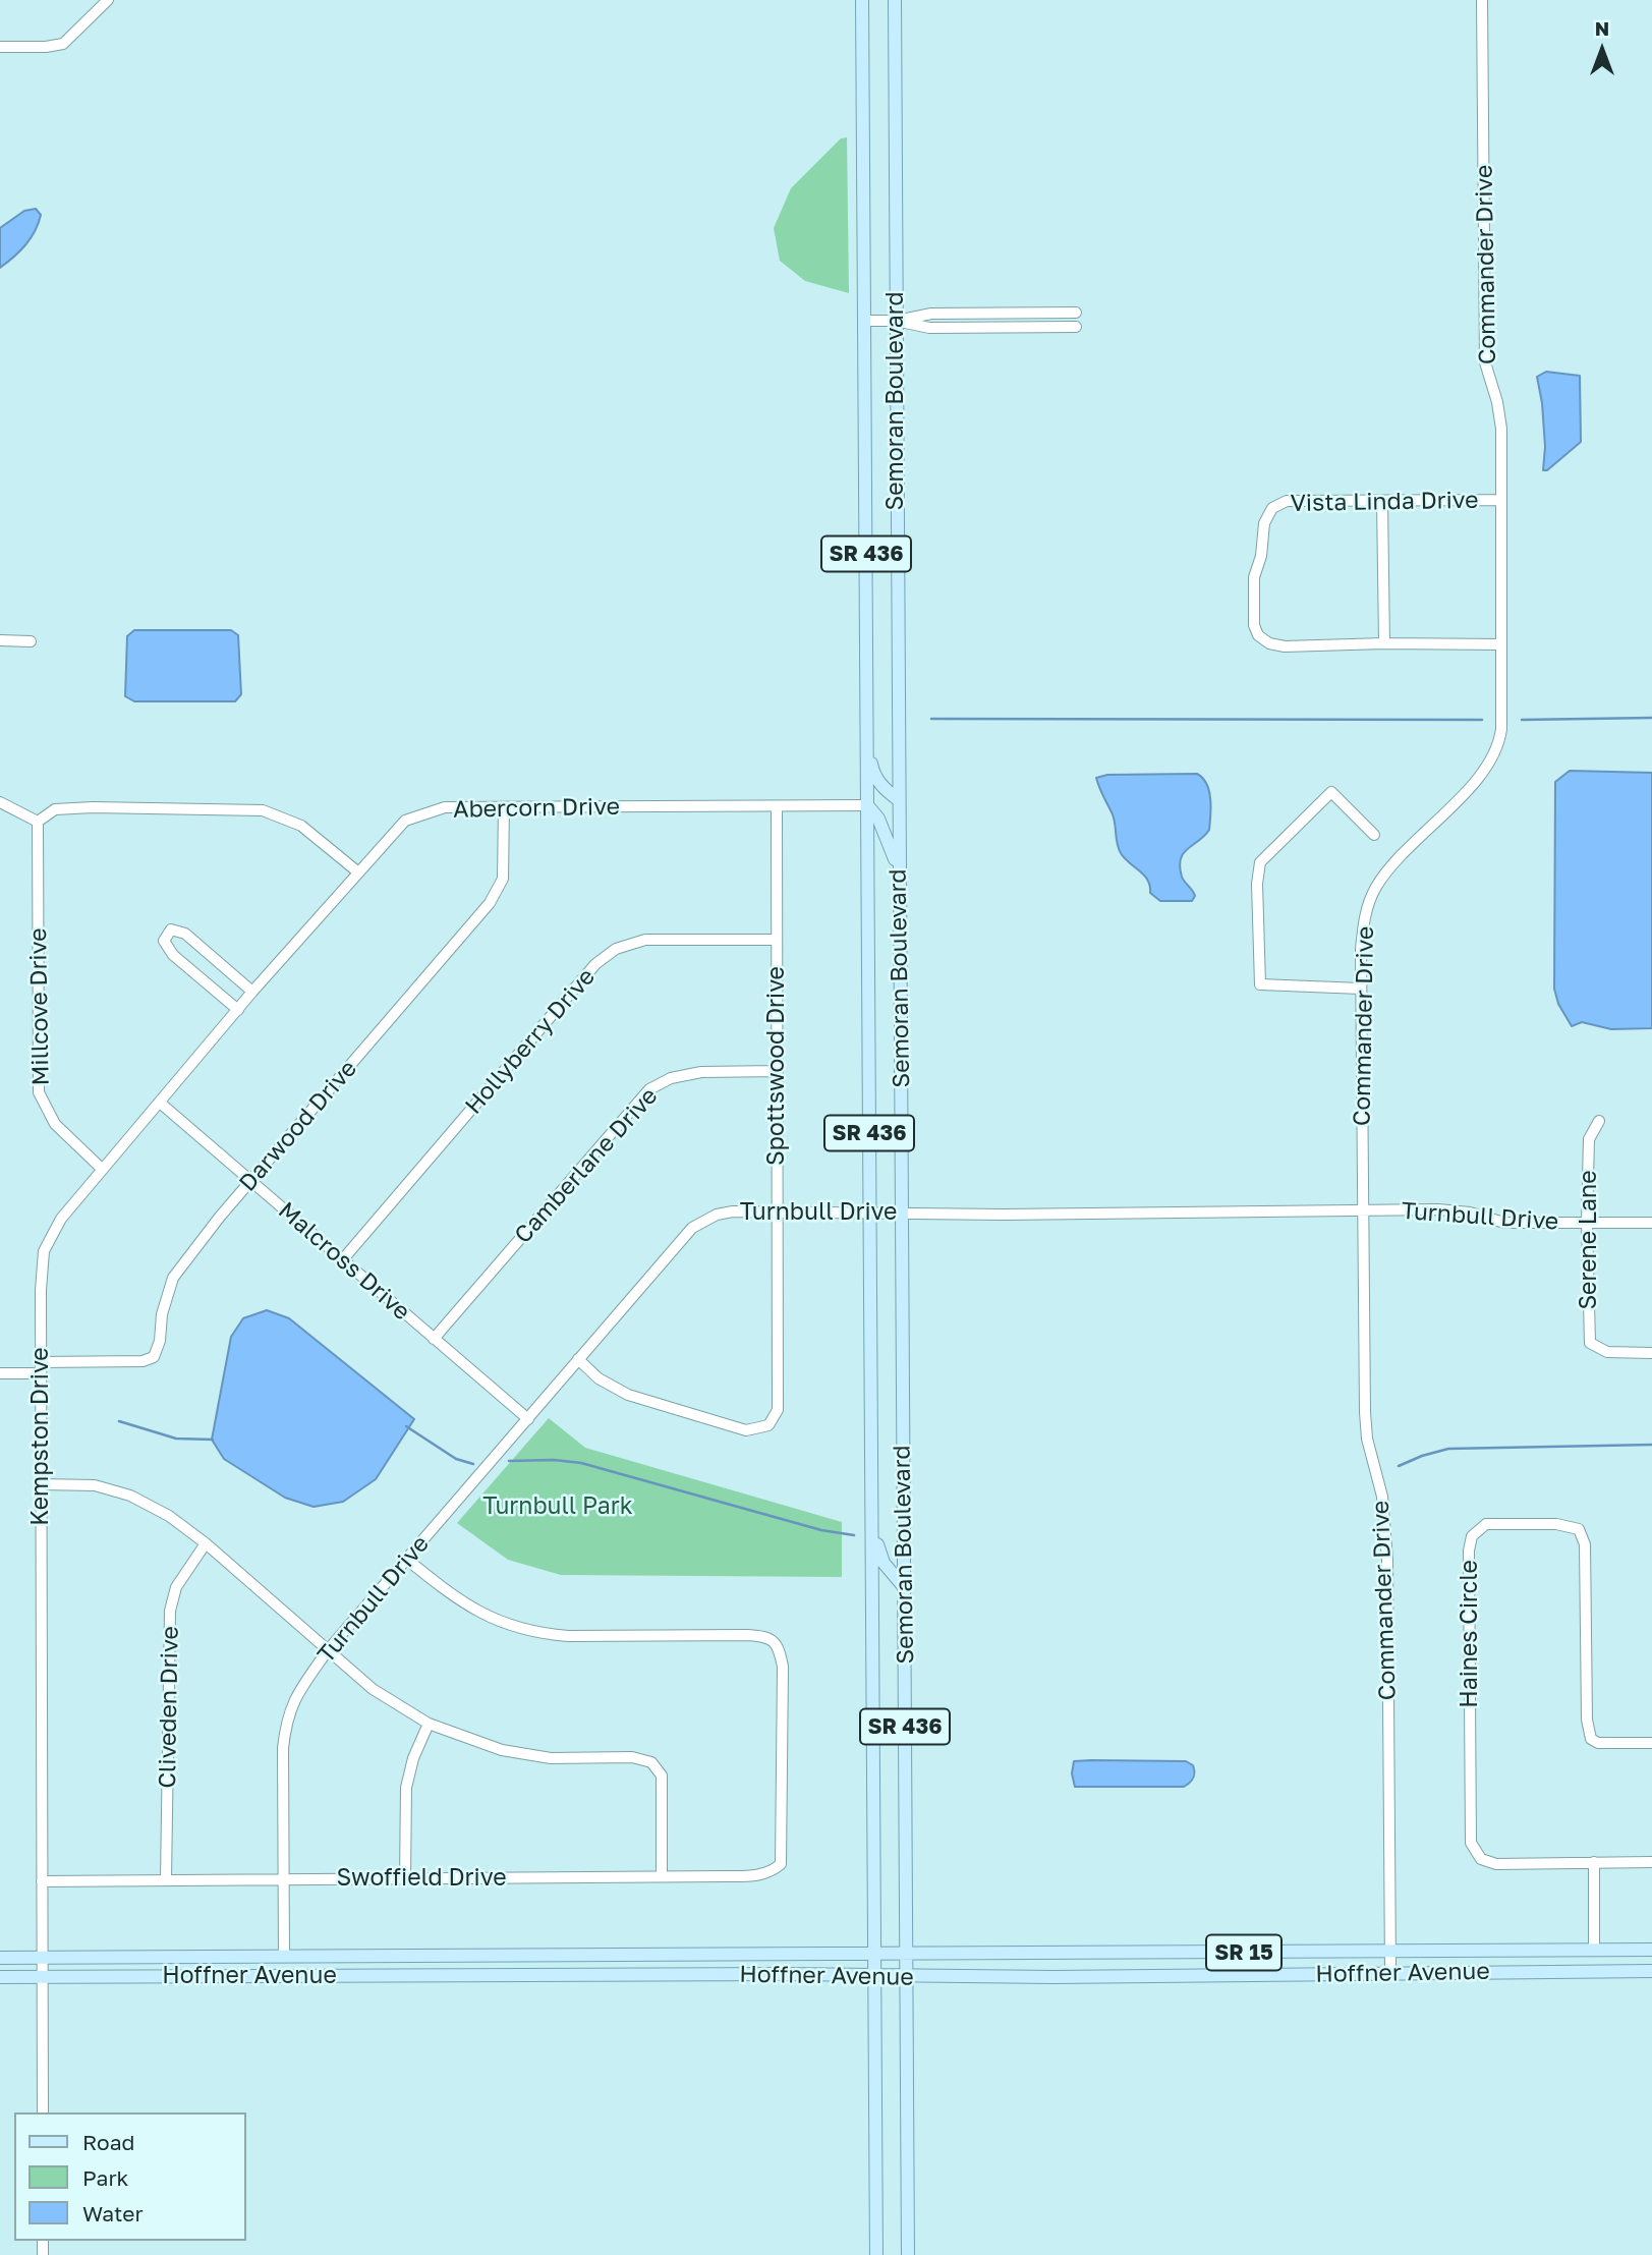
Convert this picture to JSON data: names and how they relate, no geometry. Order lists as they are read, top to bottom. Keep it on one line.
{"streets":{"main road":["Semoran Boulevard","SR 436","SR 15","Hoffner Avenue"],"street":["Commander Drive","Vista Linda Drive","Abercorn Drive","Millcove Drive","Hollyberry Drive","Spottswood Drive","Darwood Drive","Camberlane Drive","Turnbull Drive","Serene Lane","Malcross Drive","Kempston Drive","Haines Circle","Cliveden Drive","Swoffield Drive"]},"crossings":[["Commander Drive","Vista Linda Drive"],["Commander Drive","Turnbull Drive"],["Commander Drive","Hoffner Avenue"],["Semoran Boulevard","Abercorn Drive"],["Semoran Boulevard","Turnbull Drive"],["Semoran Boulevard","Hoffner Avenue"],["Abercorn Drive","Spottswood Drive"],["Abercorn Drive","Darwood Drive"],["Abercorn Drive","Kempston Drive"],["Millcove Drive","Kempston Drive"],["Hollyberry Drive","Spottswood Drive"],["Hollyberry Drive","Malcross Drive"],["Spottswood Drive","Camberlane Drive"],["Spottswood Drive","Turnbull Drive"],["Darwood Drive","Malcross Drive"],["Darwood Drive","Kempston Drive"],["Camberlane Drive","Malcross Drive"],["Turnbull Drive","Serene Lane"],["Turnbull Drive","Malcross Drive"],["Turnbull Drive","Swoffield Drive"],["Turnbull Drive","Hoffner Avenue"],["Malcross Drive","Kempston Drive"],["Kempston Drive","Swoffield Drive"],["Kempston Drive","Hoffner Avenue"],["Cliveden Drive","Swoffield Drive"]],"parks":["Turnbull Park"],"legend":["Road","Park","Water"],"north":"top"}
